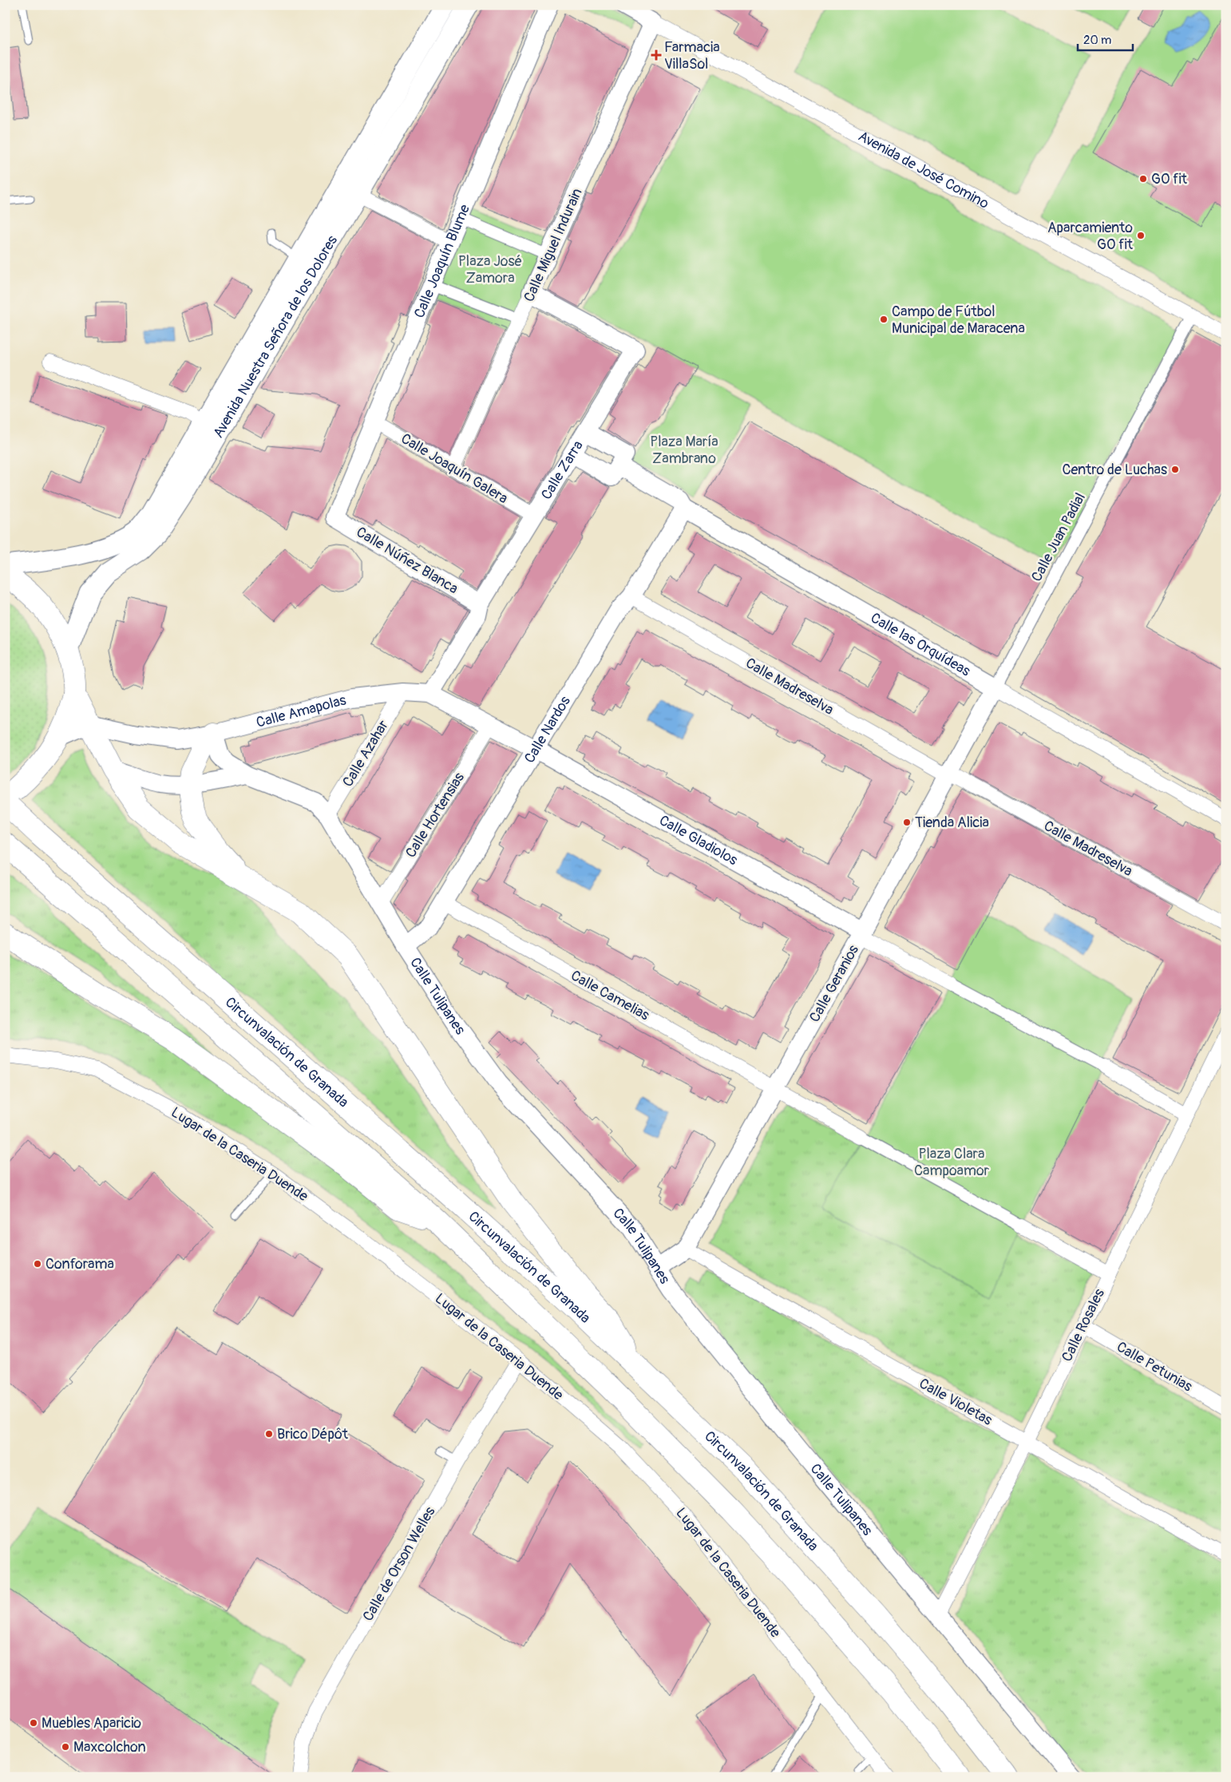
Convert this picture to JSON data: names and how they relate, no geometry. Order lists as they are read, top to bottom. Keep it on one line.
{"streets":{"main road":["Avenida Nuestra Señora de los Dolores","Circunvalación de Granada"],"street":["Avenida de José Comino","Calle Miguel Indurain","Calle Joaquín Blume","Calle Joaquín Galera","Calle Zarra","Calle Juan Padial","Calle Núñez Blanca","Calle las Orquídeas","Calle Madreselva","Calle Amapolas","Calle Nardos","Calle Azahar","Calle Hortensias","Calle Gladiolos","Calle Geranios","Calle Tulipanes","Calle Camelias","Lugar de la Caseria Duende","Calle Rosales","Calle Petunias","Calle Violetas","Calle de Orson Welles"]},"crossings":[["Avenida de José Comino","Calle Miguel Indurain"],["Avenida de José Comino","Calle Juan Padial"],["Calle Miguel Indurain","Calle Joaquín Galera"],["Calle Miguel Indurain","Calle Zarra"],["Calle Joaquín Blume","Calle Joaquín Galera"],["Calle Joaquín Blume","Calle Núñez Blanca"],["Calle Joaquín Galera","Calle Zarra"],["Calle Zarra","Calle Núñez Blanca"],["Calle Zarra","Calle Amapolas"],["Calle Juan Padial","Calle las Orquídeas"],["Calle Juan Padial","Calle Geranios"],["Calle las Orquídeas","Calle Nardos"],["Calle las Orquídeas","Calle Geranios"],["Calle Madreselva","Calle Nardos"],["Calle Madreselva","Calle Geranios"],["Calle Amapolas","Calle Nardos"],["Calle Amapolas","Calle Azahar"],["Calle Amapolas","Calle Hortensias"],["Calle Amapolas","Calle Gladiolos"],["Calle Amapolas","Calle Tulipanes"],["Calle Nardos","Calle Gladiolos"],["Calle Nardos","Calle Tulipanes"],["Calle Nardos","Calle Camelias"],["Calle Azahar","Calle Tulipanes"],["Calle Hortensias","Calle Tulipanes"],["Calle Gladiolos","Calle Geranios"],["Calle Geranios","Calle Tulipanes"],["Calle Geranios","Calle Camelias"],["Calle Geranios","Calle Violetas"],["Calle Tulipanes","Calle Rosales"],["Lugar de la Caseria Duende","Calle de Orson Welles"],["Calle Rosales","Calle Petunias"],["Calle Rosales","Calle Violetas"]],"parks":["Plaza José Zamora","Plaza María Zambrano","Plaza Clara Campoamor"],"places":{"health":["Farmacia VillaSol"],"other":["GO fit","Aparcamiento GO fit","Campo de Fútbol Municipal de Maracena","Centro de Luchas","Tienda Alicia","Conforama","Brico Dépôt","Muebles Aparicio","Maxcolchon"]},"scale_bar":"20 m"}
